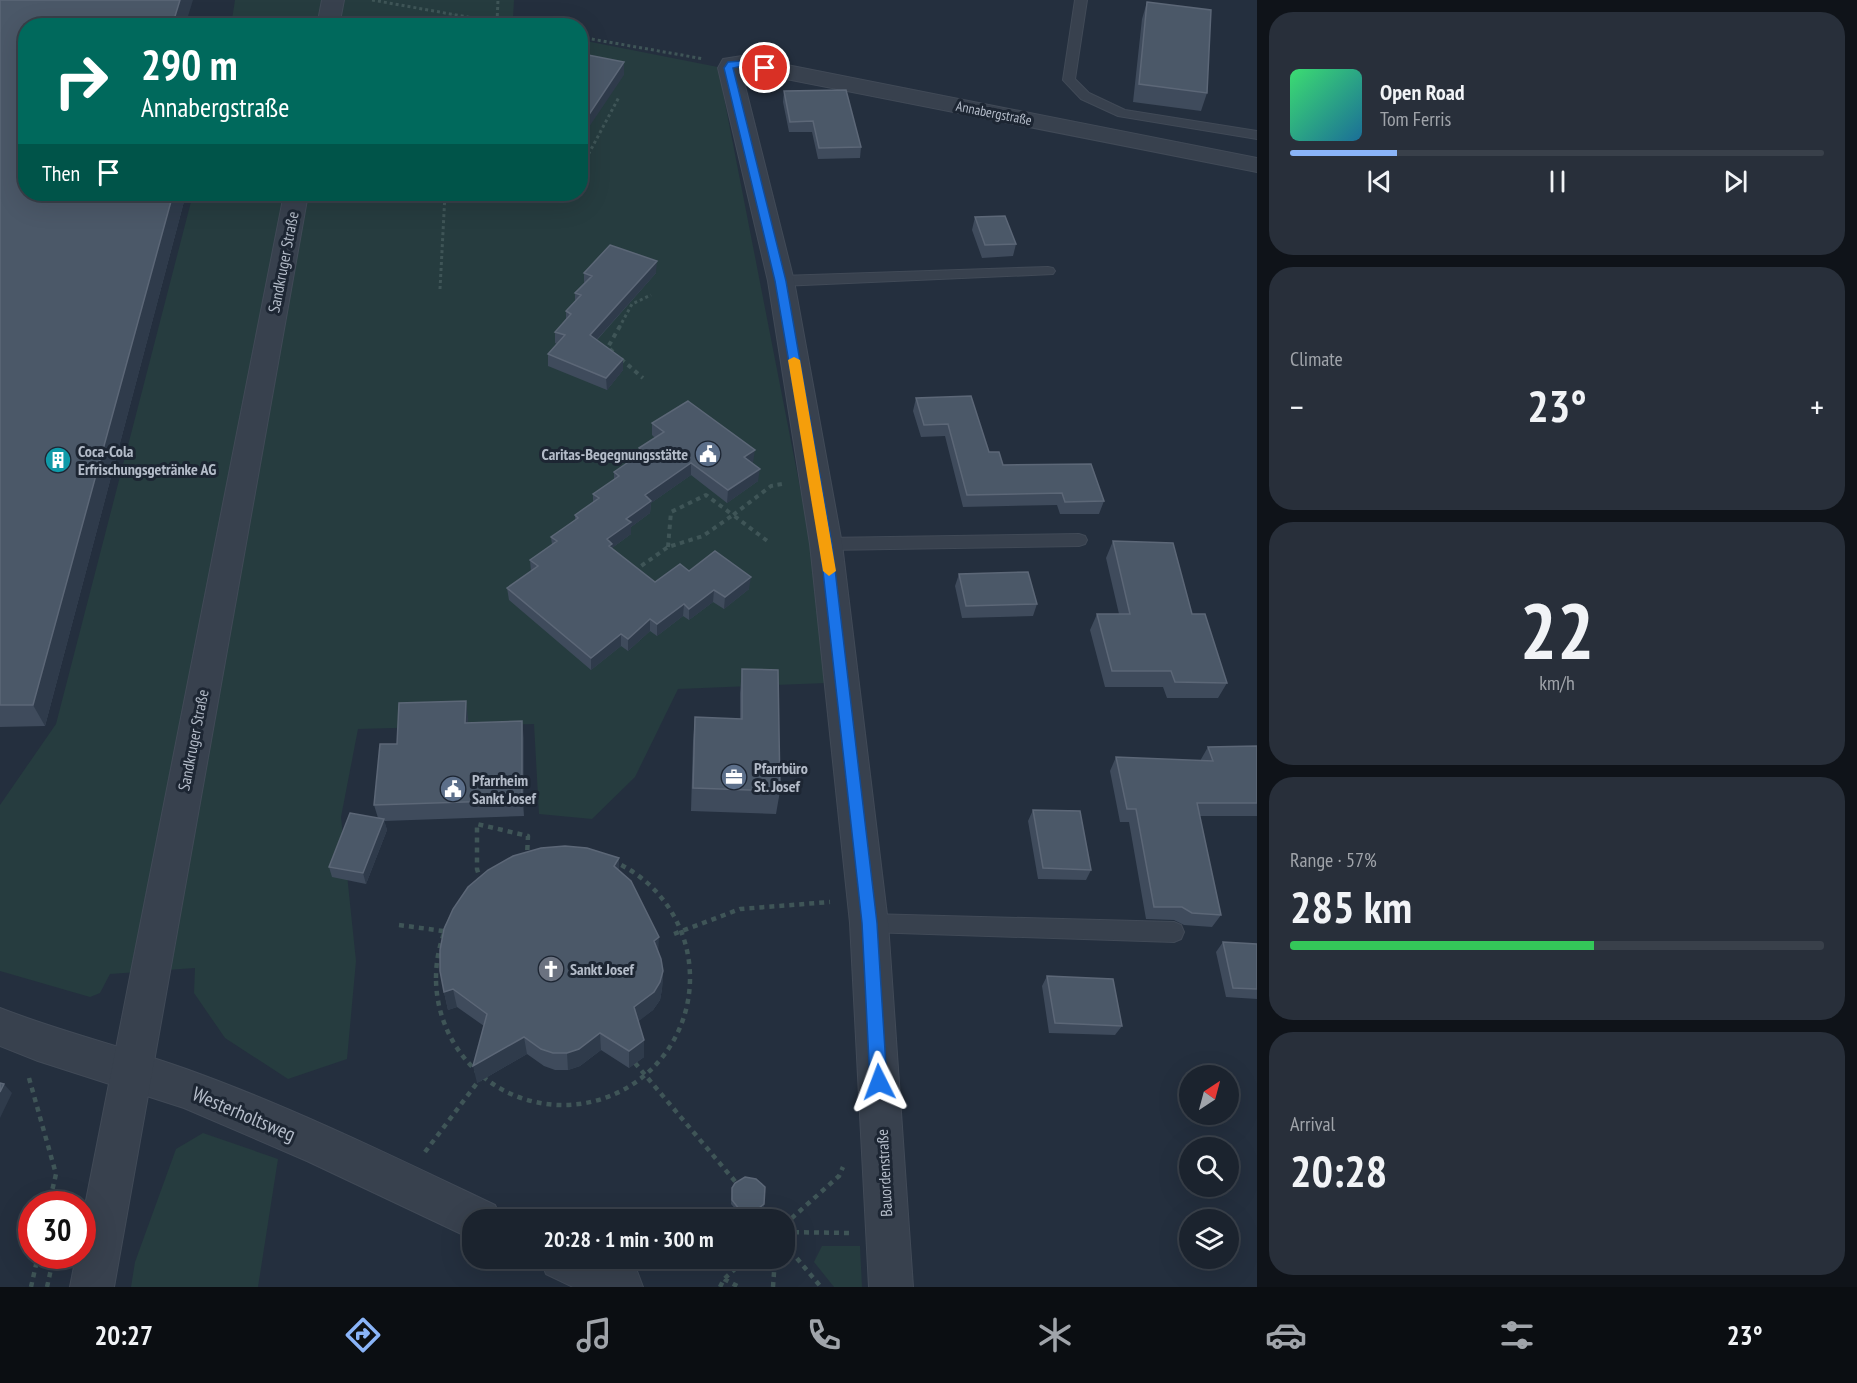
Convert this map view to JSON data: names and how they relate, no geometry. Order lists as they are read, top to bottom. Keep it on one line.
{"streets":{"street":["Annabergstraße","Sandkruger Straße","Westerholtsweg","Bauordenstraße"]},"crossings":[["Annabergstraße","Bauordenstraße"],["Sandkruger Straße","Westerholtsweg"]],"places":{"public building":["Caritas-Begegnungsstätte","Pfarrheim Sankt Josef"],"building":["Coca-Cola Erfrischungsgetränke AG"],"office":["Pfarrbüro St. Josef"],"church":["Sankt Josef"]},"north":"top right","page":{"turn":["290 m","Annabergstraße"],"song":["Open Road","Tom Ferris"],"then":"Then","tile":["Climate",["22","km/h"],["Range · 57%","285 km"],["Arrival","20:28"]],"heat":["−","23°","+"],"limit":"30","trip":"20:28 · 1 min · 300 m","tabs":["20:27","23°"]}}
